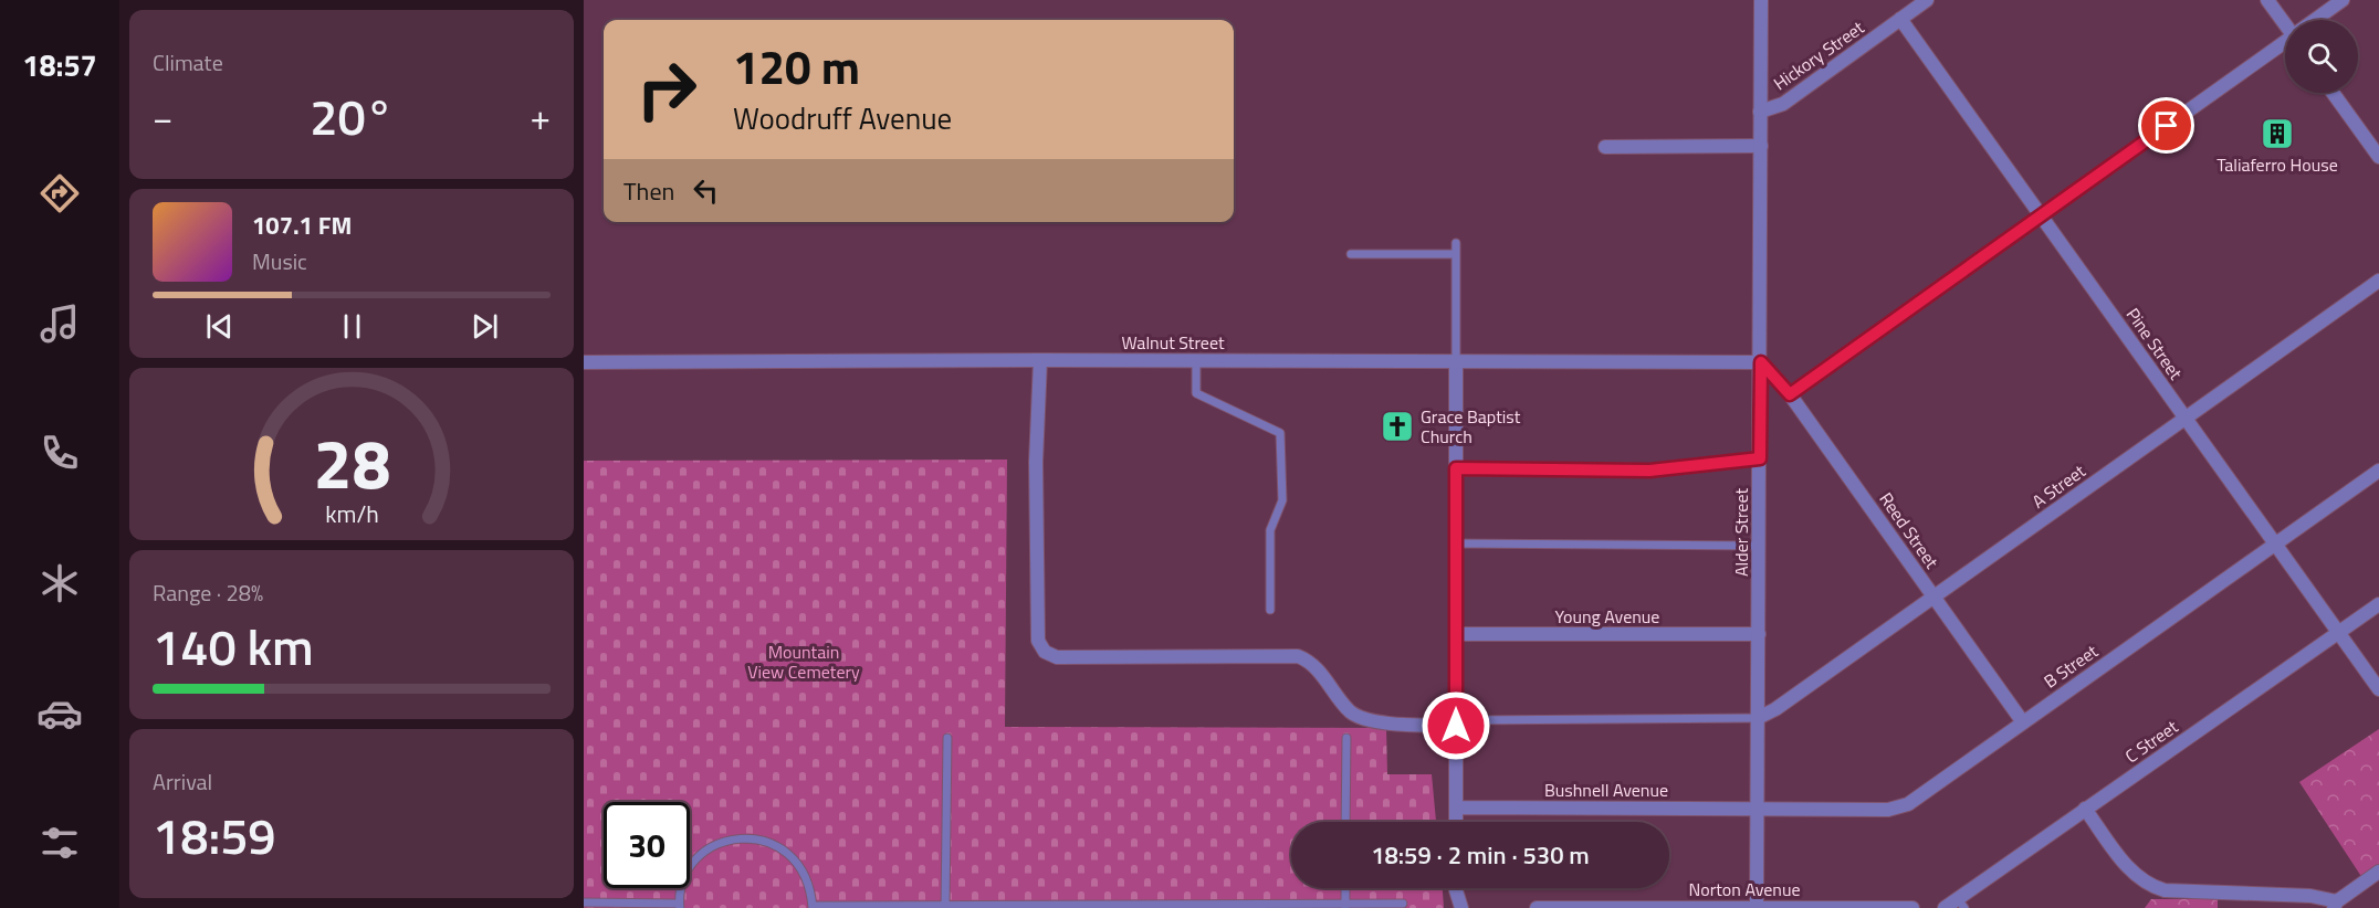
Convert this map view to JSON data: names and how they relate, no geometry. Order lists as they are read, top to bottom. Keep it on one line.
{"streets":{"street":["Hickory Street","Walnut Street","Pine Street","A Street","Reed Street","Alder Street","Young Avenue","B Street","C Street","Bushnell Avenue","Norton Avenue"]},"crossings":[["Hickory Street","Pine Street"],["Hickory Street","Alder Street"],["Walnut Street","Reed Street"],["Walnut Street","Alder Street"],["Pine Street","A Street"],["Pine Street","B Street"],["Pine Street","C Street"],["A Street","Reed Street"],["A Street","Alder Street"],["Reed Street","Alder Street"],["Reed Street","B Street"],["Alder Street","Young Avenue"],["Alder Street","B Street"],["Alder Street","Bushnell Avenue"],["Alder Street","Norton Avenue"],["B Street","Bushnell Avenue"]],"parks":["Mountain View Cemetery"],"places":{"building":["Taliaferro House"],"church":["Grace Baptist Church"]},"page":{"tabs":"18:57","tile":["Climate",["Range · 28%","140 km"],["Arrival","18:59"]],"turn":["120 m","Woodruff Avenue"],"heat":["−","20°","+"],"then":"Then","song":["107.1 FM","Music"],"limit":"30","trip":"18:59 · 2 min · 530 m","gauge":["28","km/h"]}}
